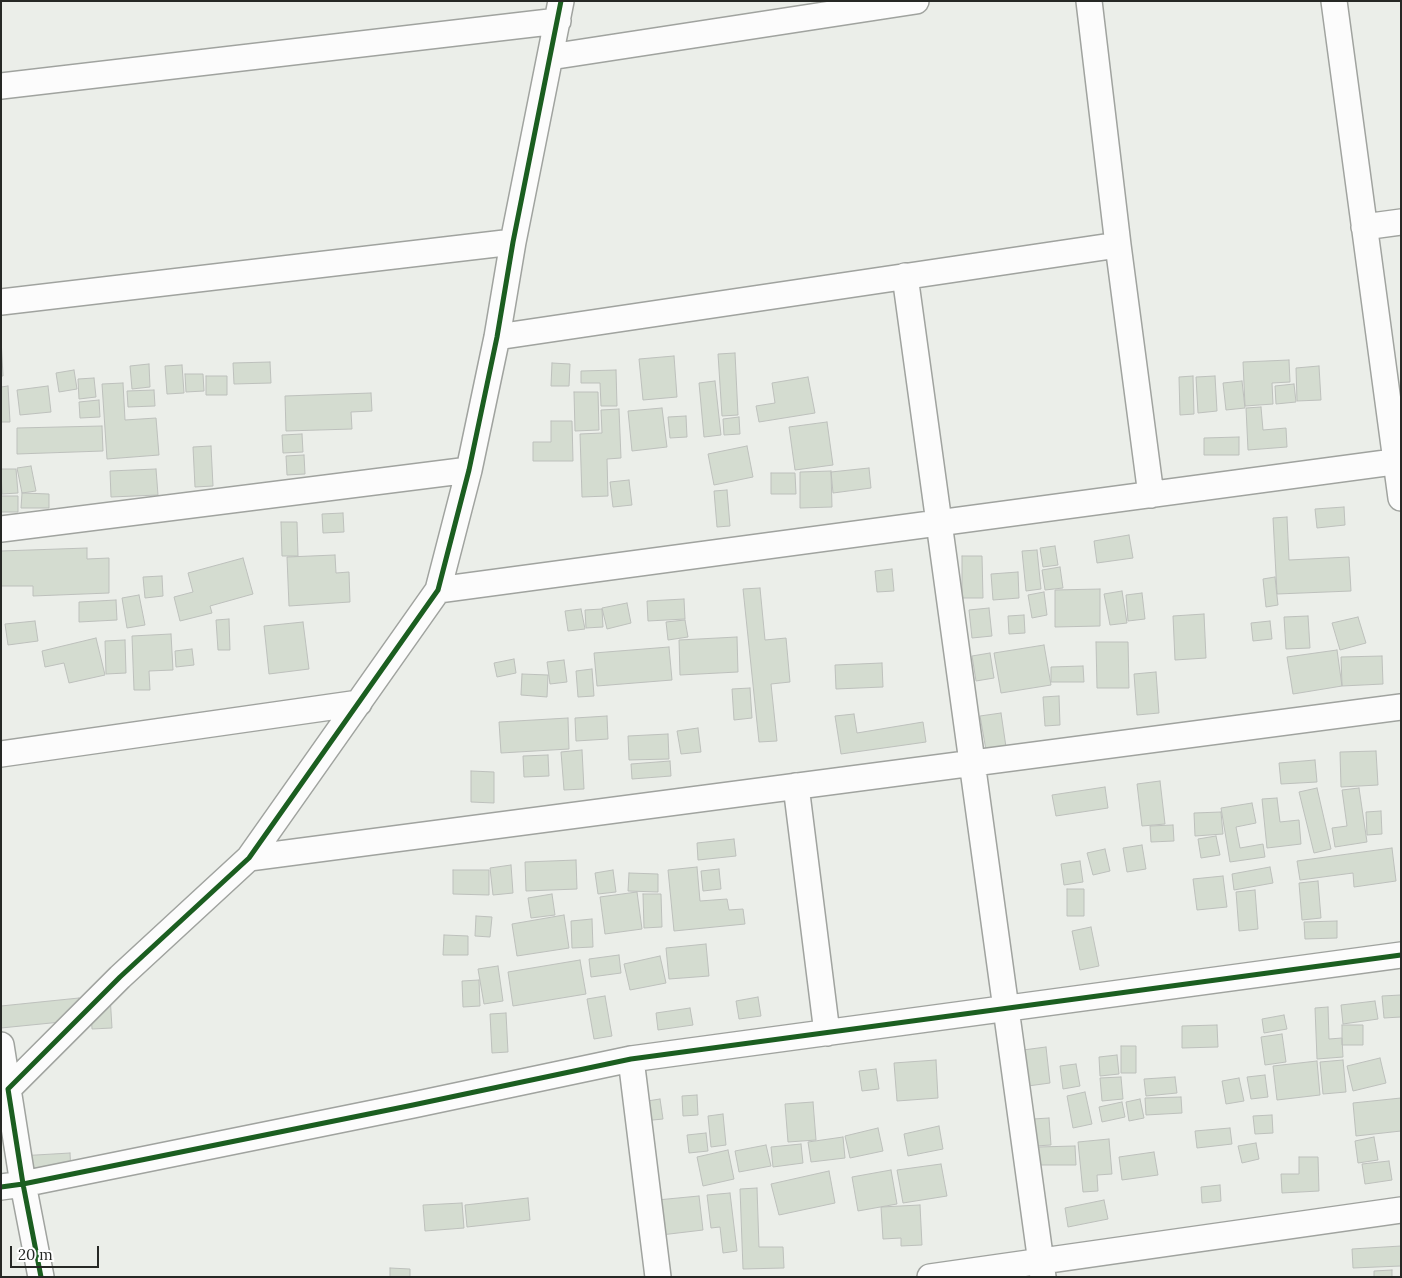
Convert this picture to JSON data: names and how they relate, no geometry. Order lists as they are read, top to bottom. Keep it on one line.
{"scale_bar":"20 m"}
